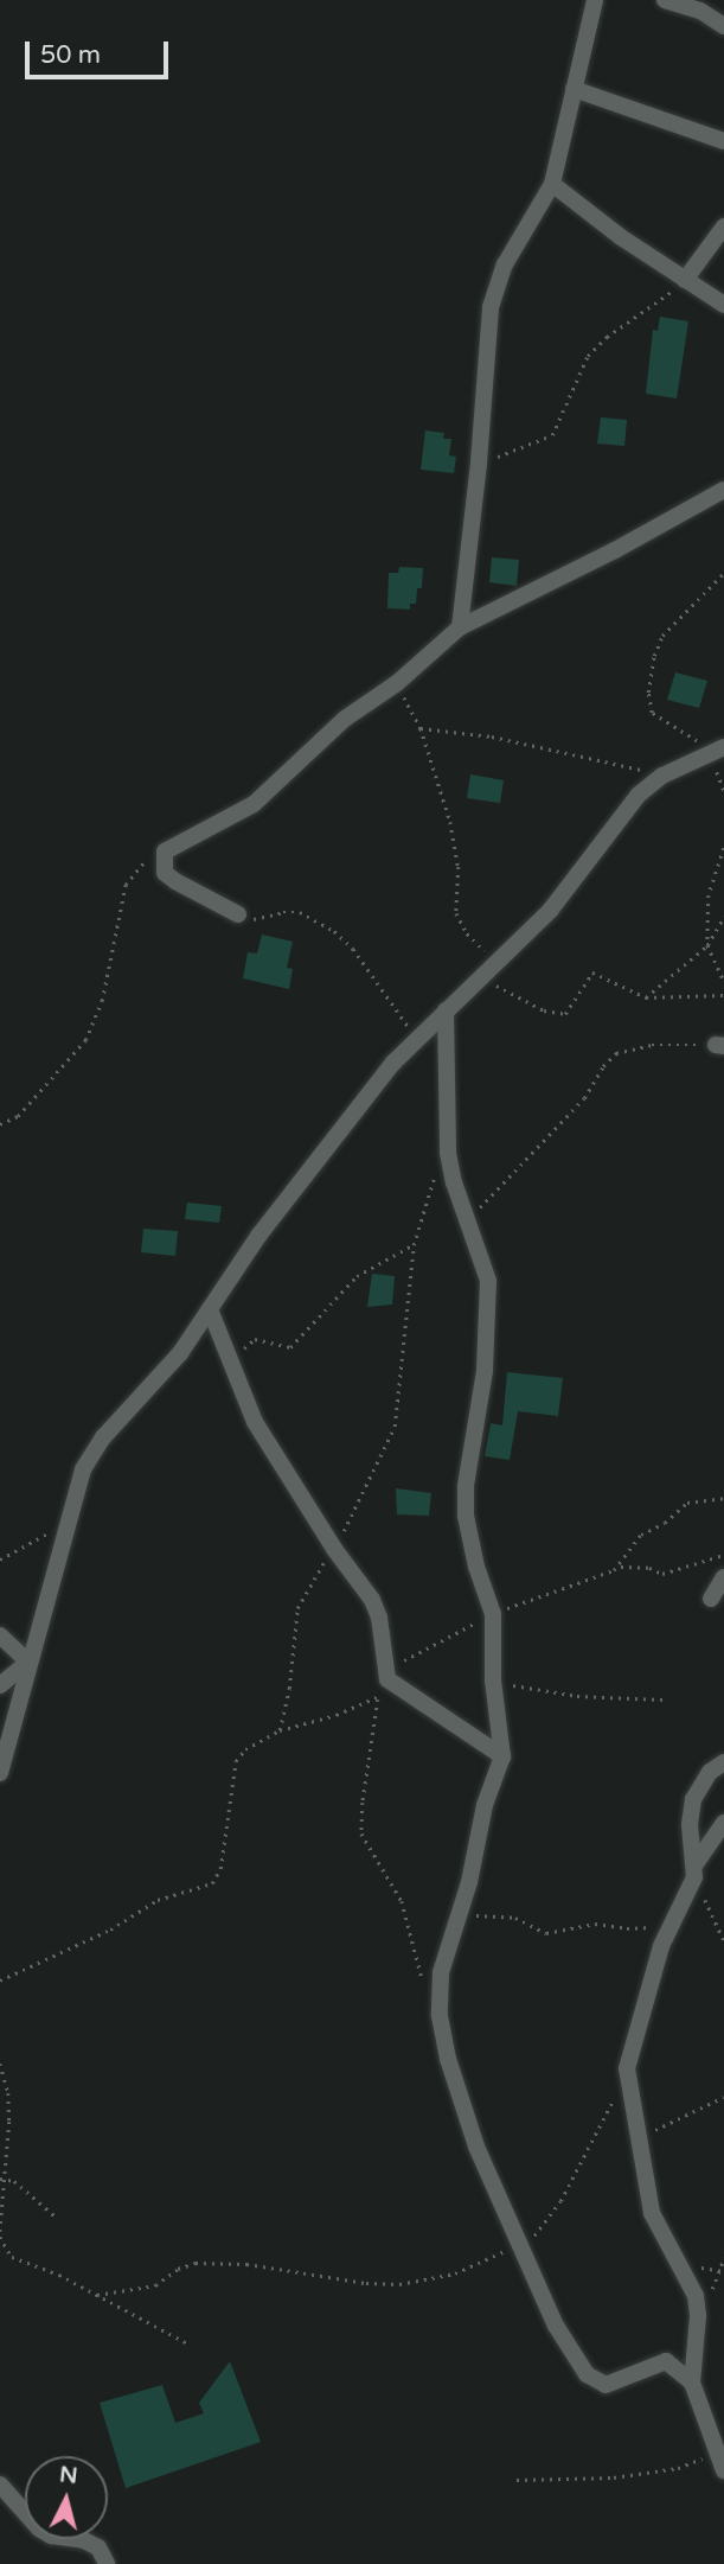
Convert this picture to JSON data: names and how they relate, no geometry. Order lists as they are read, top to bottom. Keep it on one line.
{"scale_bar":"50 m","north":"top"}
